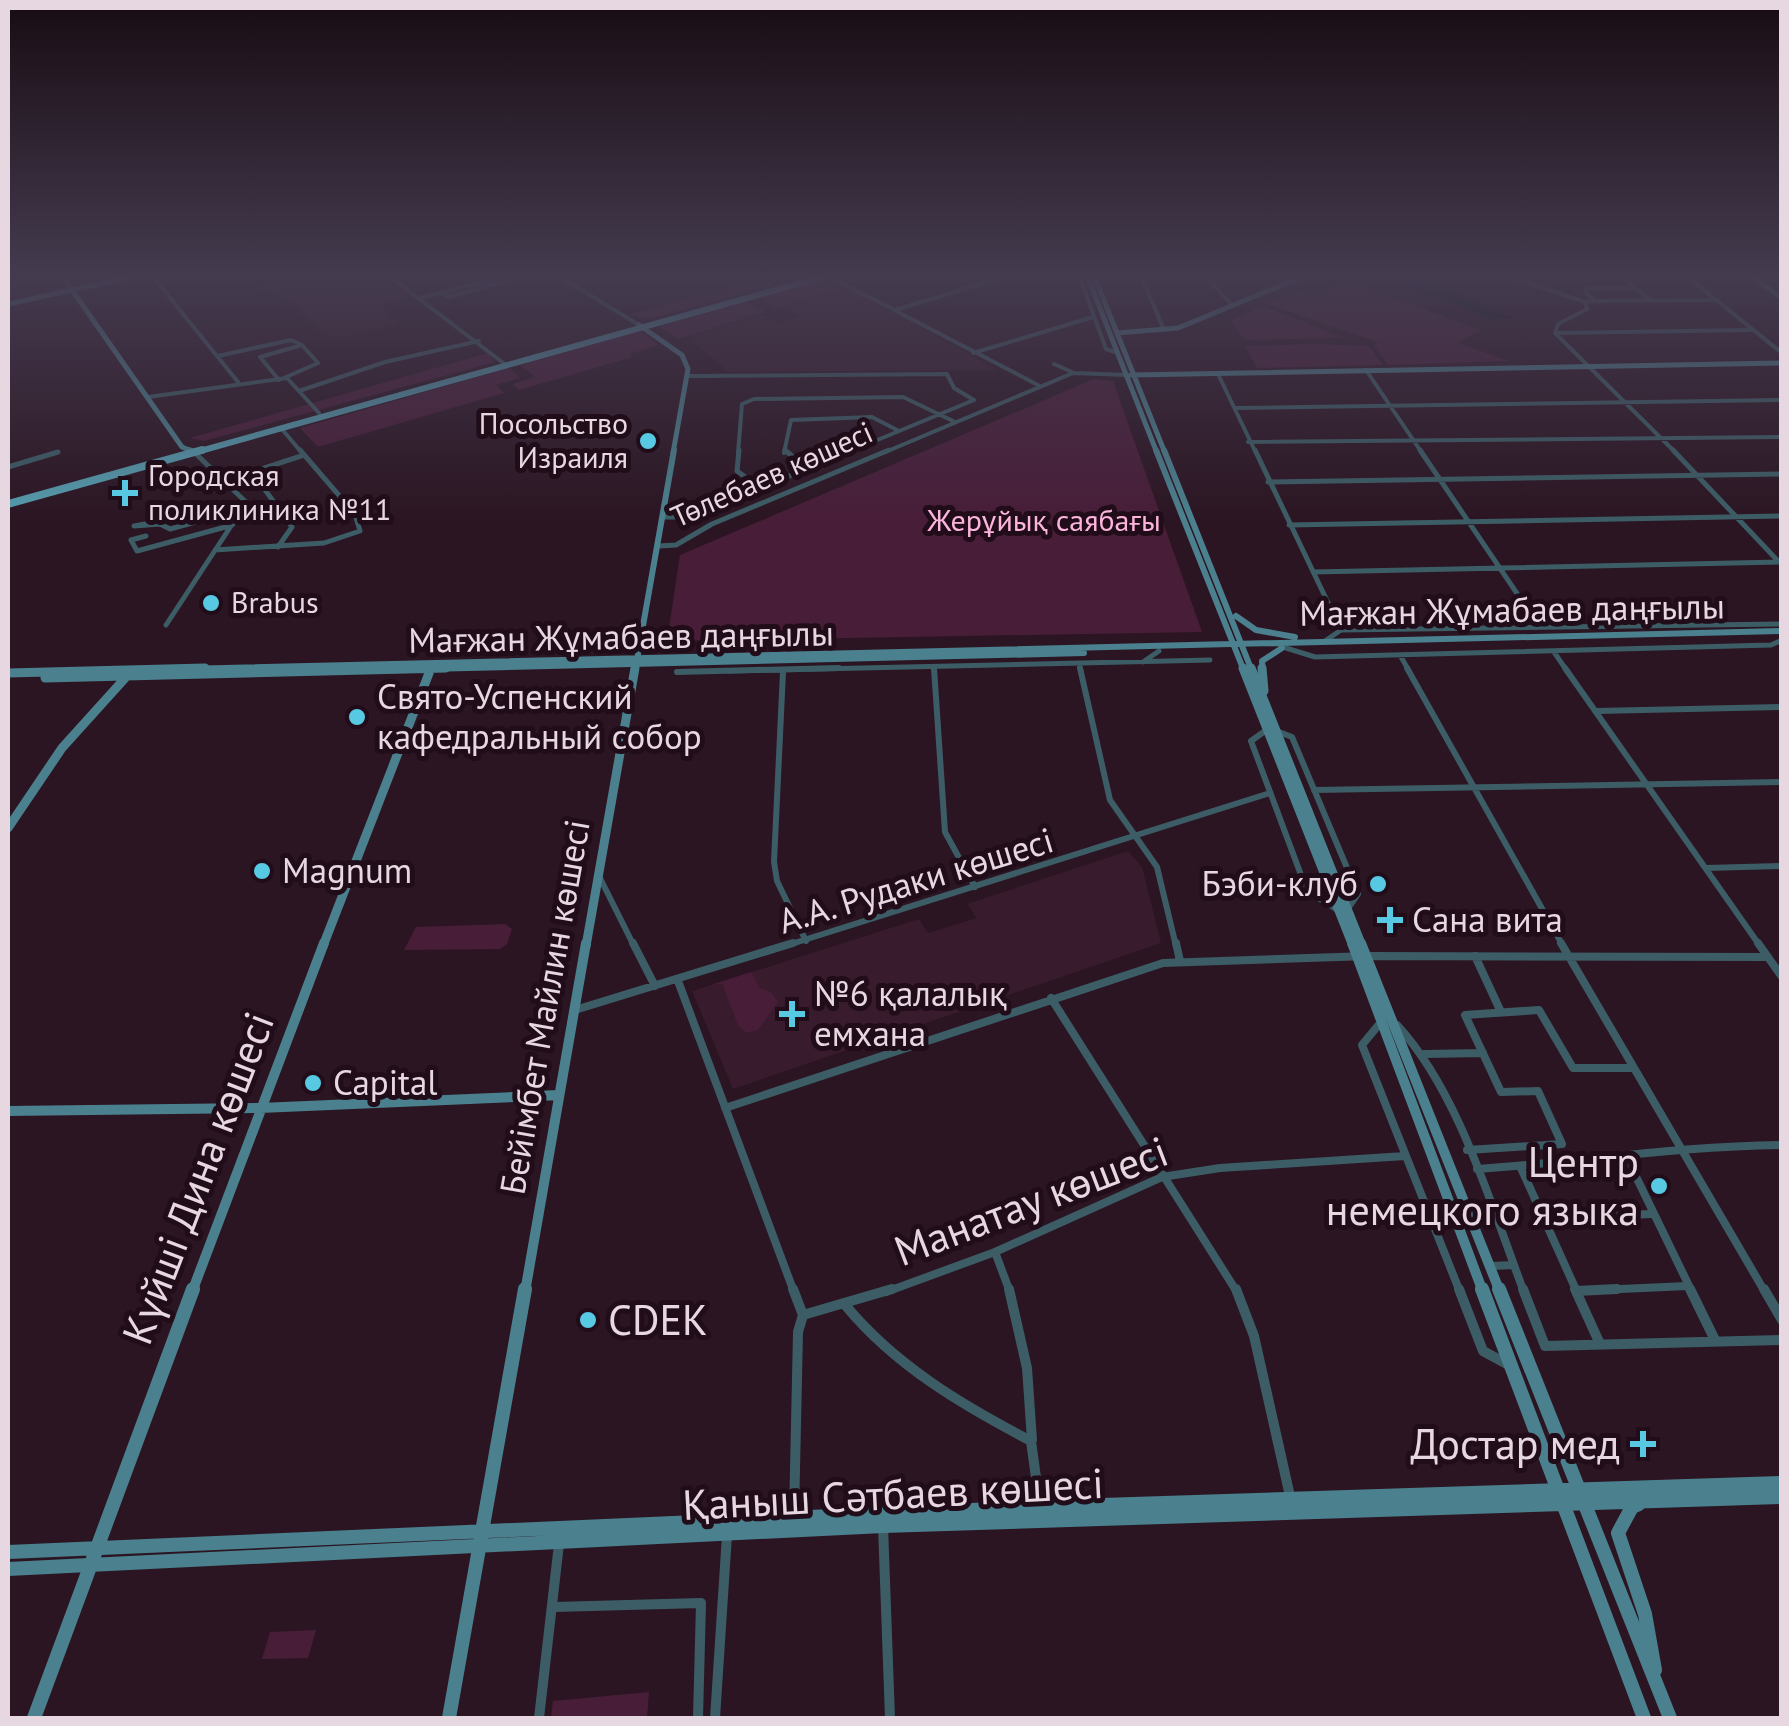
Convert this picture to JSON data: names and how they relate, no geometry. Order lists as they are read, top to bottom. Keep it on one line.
{"streets":{"main road":["Мағжан Жұмабаев даңғылы","Бейімбет Майлин көшесі","Күйші Дина көшесі","Қаныш Сәтбаев көшесі"],"street":["Төлебаев көшесі","А.А. Рудаки көшесі","Манатау көшесі"]},"crossings":[["Төлебаев көшесі","Бейімбет Майлин көшесі"],["Мағжан Жұмабаев даңғылы","Бейімбет Майлин көшесі"],["Мағжан Жұмабаев даңғылы","Күйші Дина көшесі"],["А.А. Рудаки көшесі","Бейімбет Майлин көшесі"],["Бейімбет Майлин көшесі","Қаныш Сәтбаев көшесі"],["Күйші Дина көшесі","Қаныш Сәтбаев көшесі"]],"parks":["Жерұйық саябағы"],"places":{"other":["Посольство Израиля","Brabus","Свято-Успенский кафедральный собор","Magnum","Бэби-клуб","Capital","Центр немецкого языка","CDEK"],"health":["Городская поликлиника №11","Сана вита","№6 қалалық емхана","Достар мед"]}}
